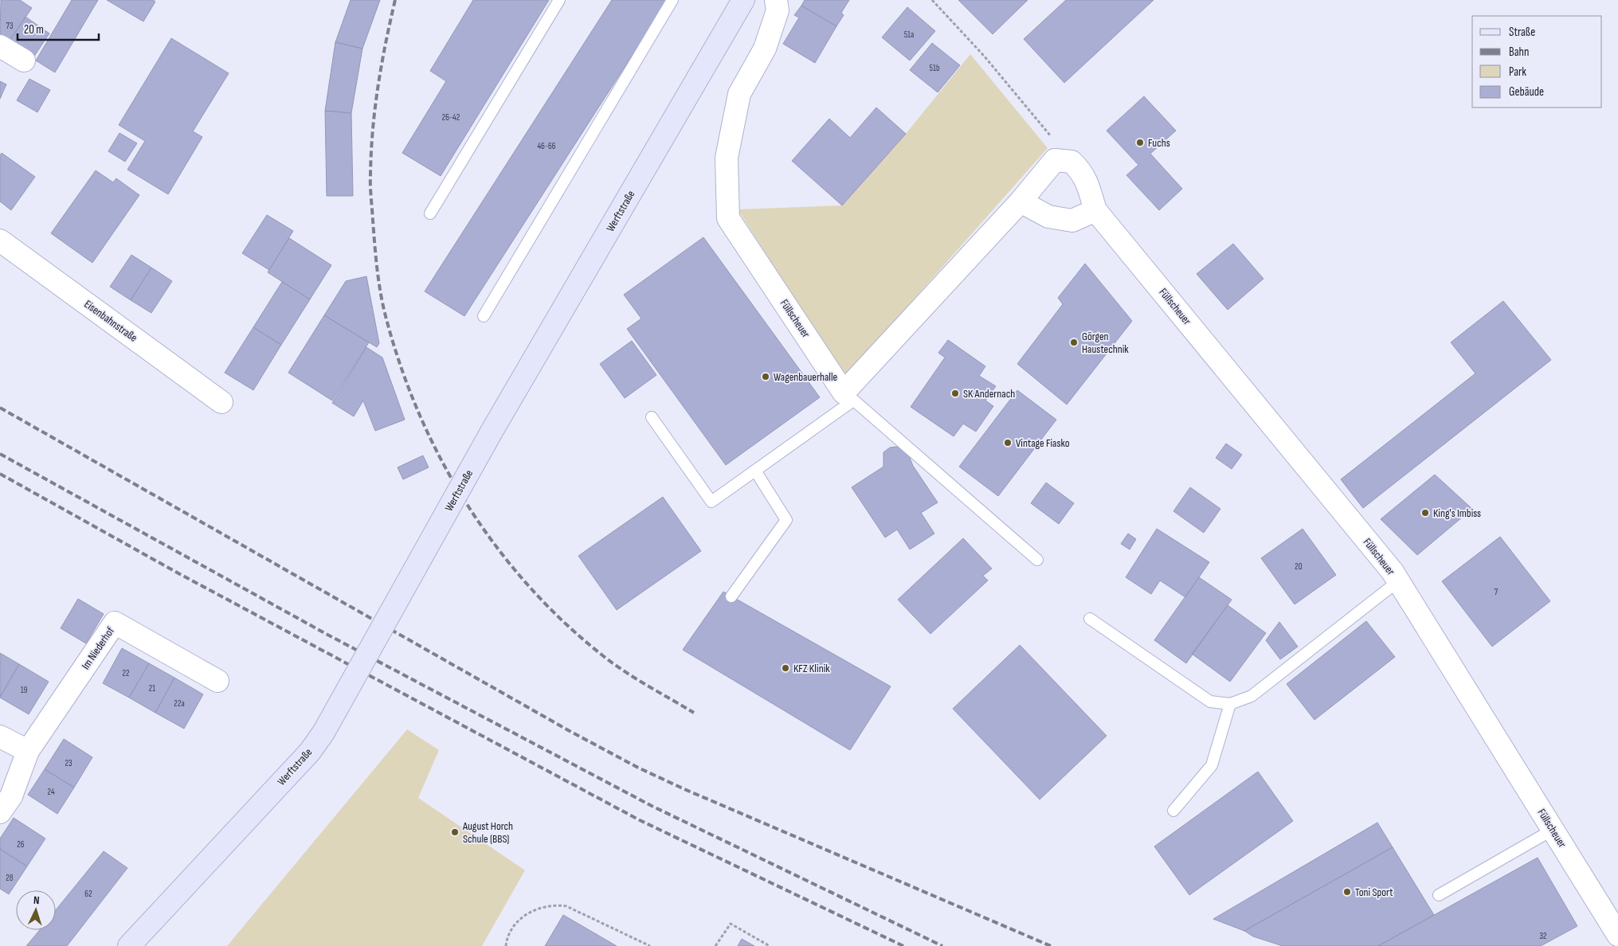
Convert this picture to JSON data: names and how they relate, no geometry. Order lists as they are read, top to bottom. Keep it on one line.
{"streets":{"street":["Werftstraße","Füllscheuer","Eisenbahnstraße","Im Niederhof"]},"places":["Fuchs","Görgen Haustechnik","Wagenbauerhalle","SK Andernach","Vintage Fiasko","King's Imbiss","KFZ Klinik","August Horch Schule (BBS)","Toni Sport"],"house_numbers":["73","51a","51b","26-42","46-66","20","7","22","21","19","22a","23","24","26","28","62","32"],"legend":["Straße","Bahn","Park","Gebäude"],"scale_bar":"20 m","north":"top"}
